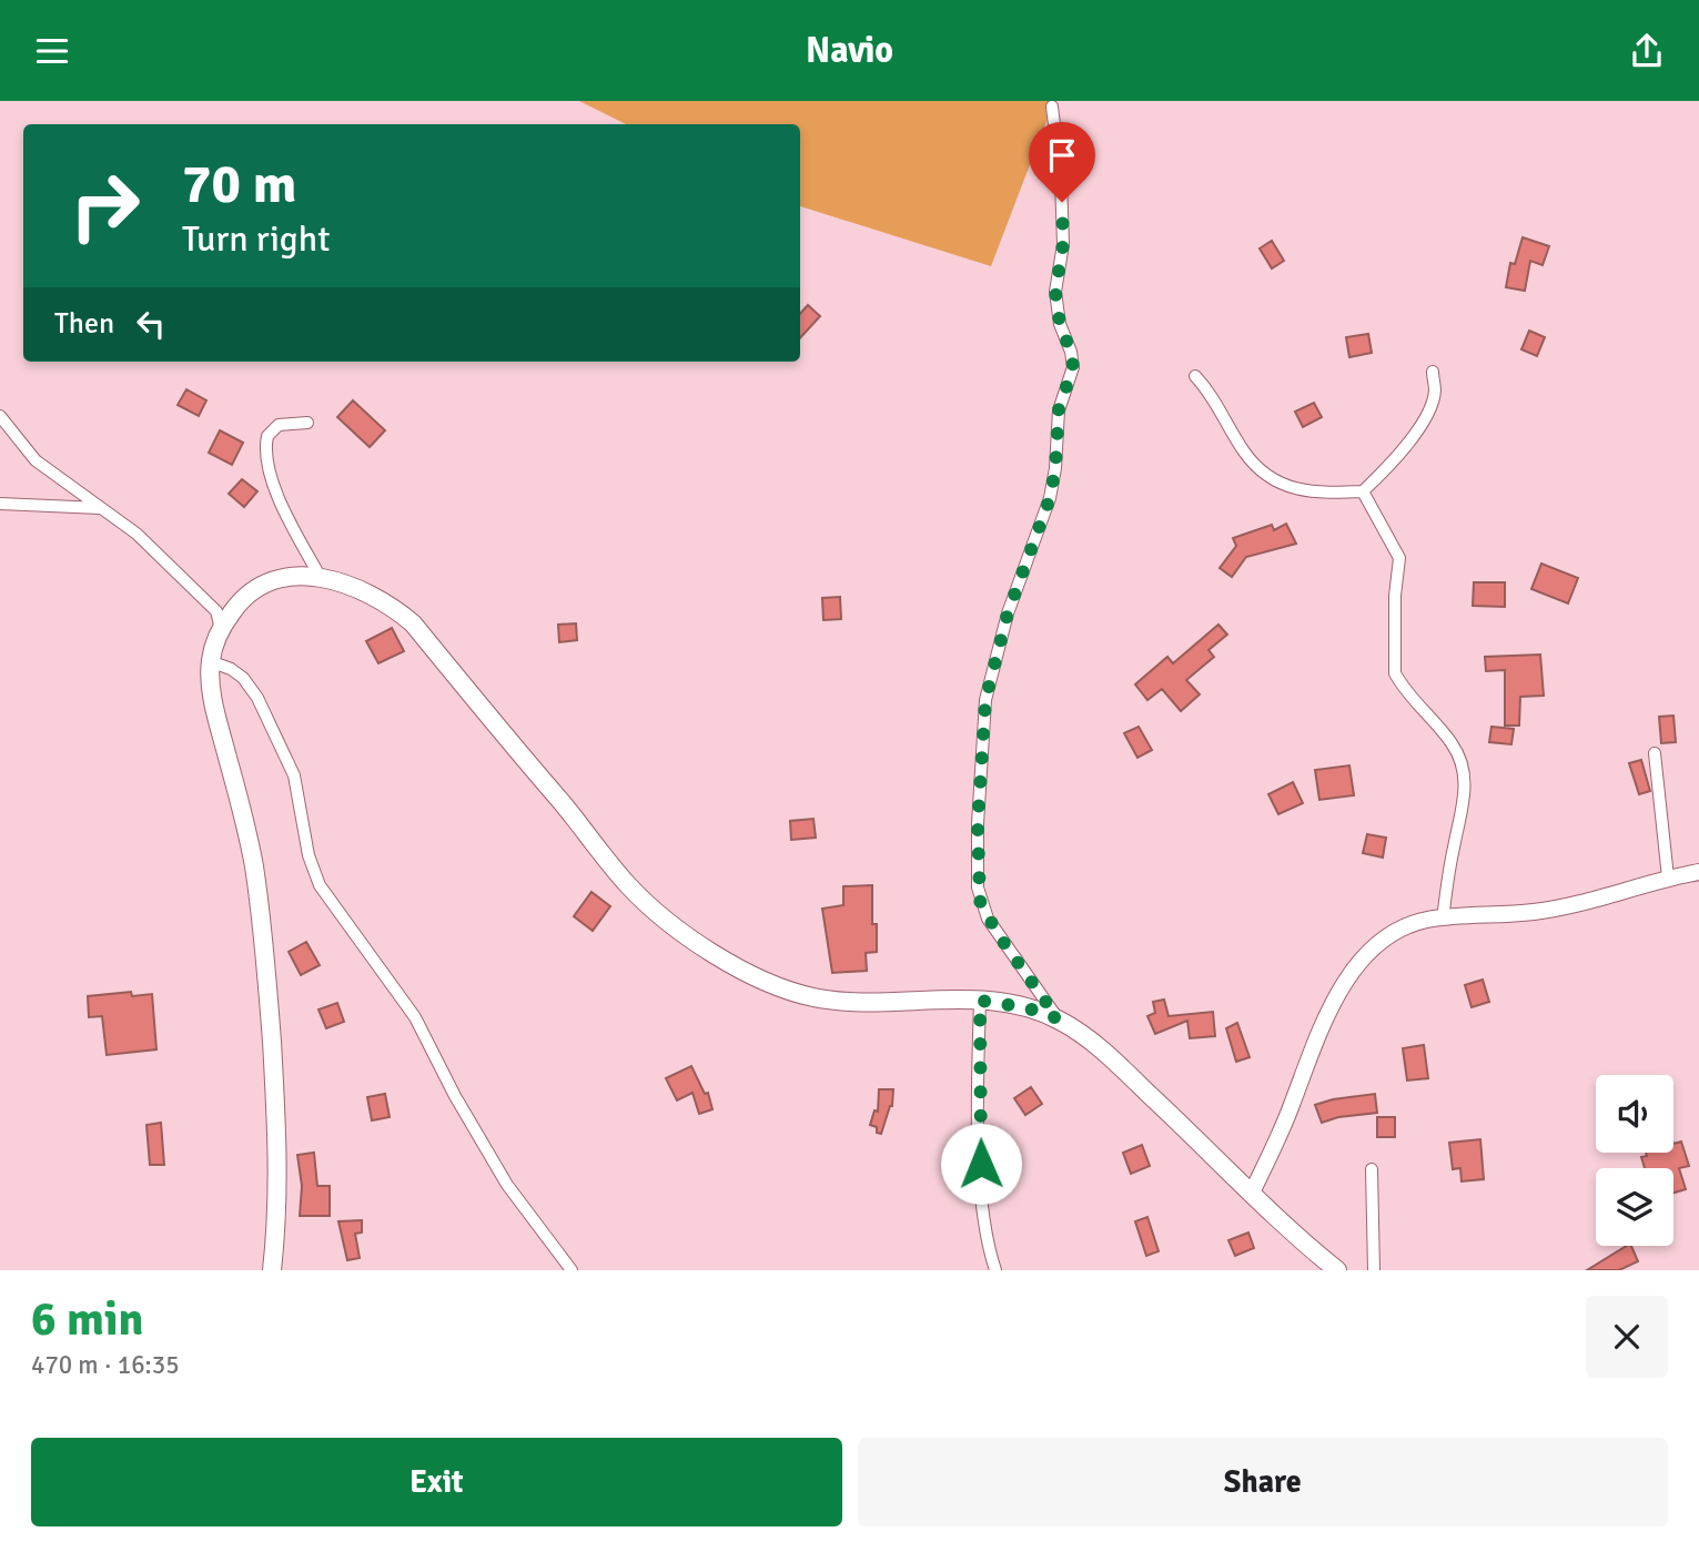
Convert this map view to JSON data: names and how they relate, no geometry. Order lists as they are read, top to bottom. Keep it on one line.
{"page":{"header":"Navio","turn":["70 m","Turn right"],"then":"Then","heading":["6 min","470 m · 16:35"],"buttons":["Exit","Share"]}}
